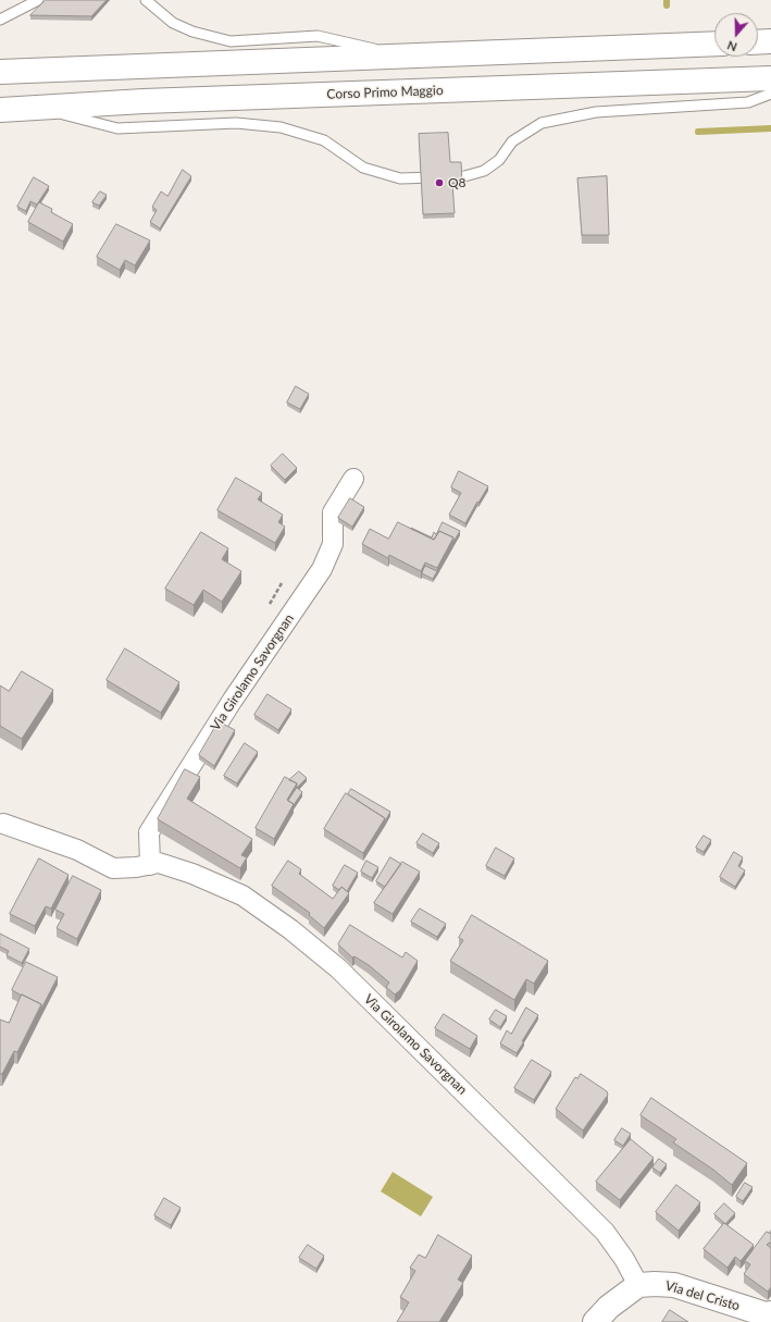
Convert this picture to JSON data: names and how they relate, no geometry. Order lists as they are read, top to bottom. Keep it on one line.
{"streets":{"main road":["Corso Primo Maggio","Via del Cristo"],"street":["Via Girolamo Savorgnan"]},"crossings":[["Via Girolamo Savorgnan","Via del Cristo"]],"places":["Q8"],"north":"bottom"}
